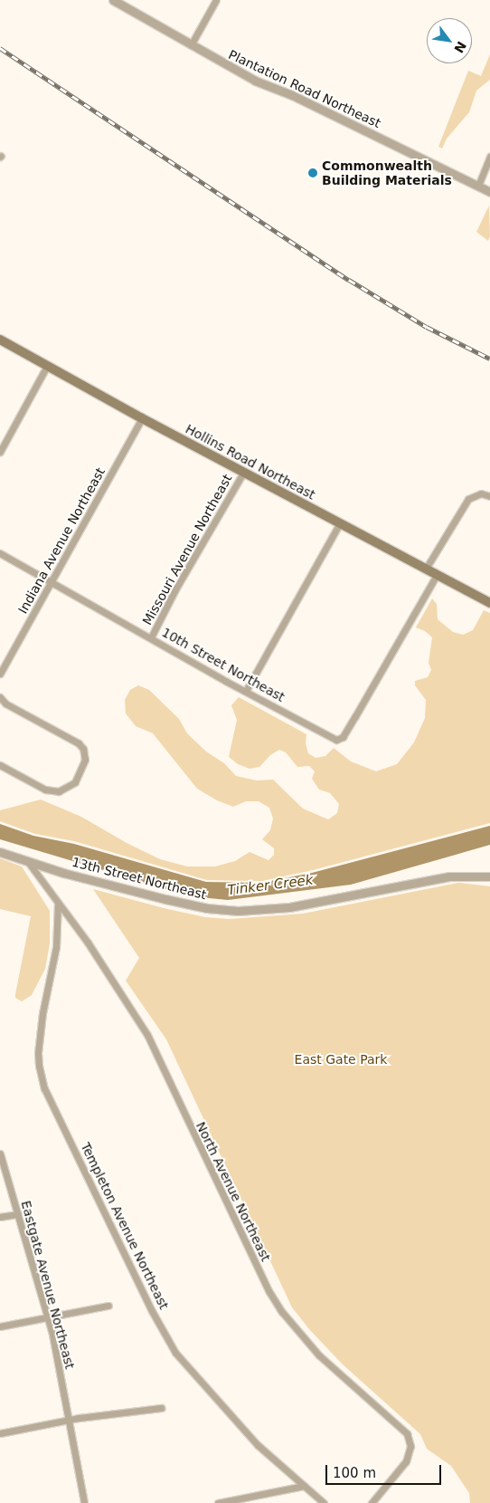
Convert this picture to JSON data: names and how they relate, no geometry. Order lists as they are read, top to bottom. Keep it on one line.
{"streets":{"main road":["Hollins Road Northeast"],"street":["Plantation Road Northeast","Indiana Avenue Northeast","Missouri Avenue Northeast","10th Street Northeast","13th Street Northeast","North Avenue Northeast","Templeton Avenue Northeast","Eastgate Avenue Northeast"]},"crossings":[["Hollins Road Northeast","Indiana Avenue Northeast"],["Hollins Road Northeast","Missouri Avenue Northeast"],["Hollins Road Northeast","10th Street Northeast"],["Indiana Avenue Northeast","10th Street Northeast"],["Missouri Avenue Northeast","10th Street Northeast"],["13th Street Northeast","North Avenue Northeast"],["North Avenue Northeast","Templeton Avenue Northeast"]],"water":["Tinker Creek"],"parks":["East Gate Park"],"places":["Commonwealth Building Materials"],"scale_bar":"100 m","north":"bottom right"}
